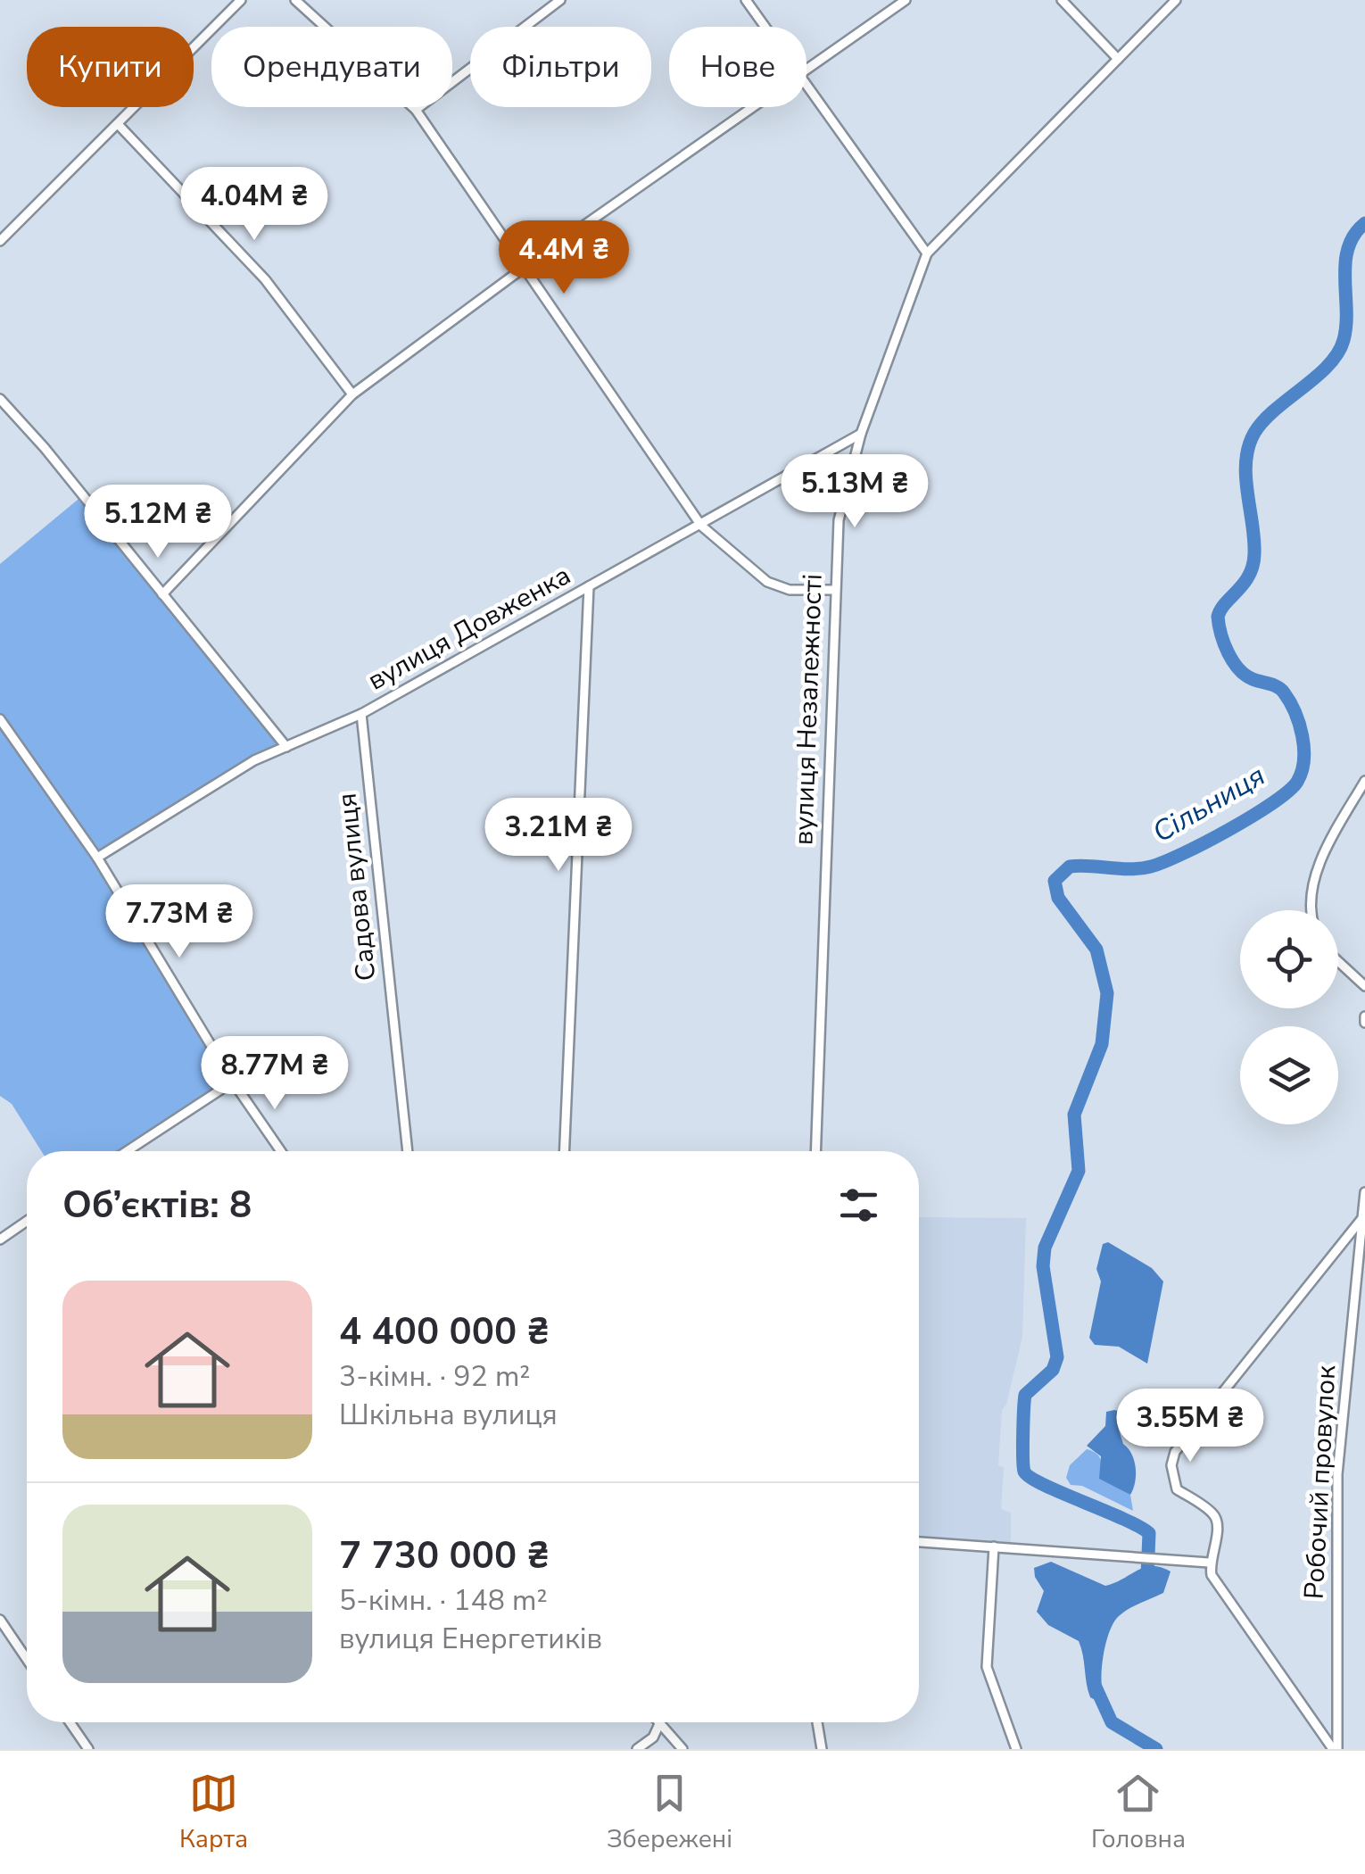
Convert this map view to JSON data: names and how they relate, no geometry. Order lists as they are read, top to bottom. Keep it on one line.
{"streets":{"street":["вулиця Довженка","вулиця Незалежності","Садова вулиця","Робочий провулок"]},"crossings":[["вулиця Довженка","вулиця Незалежності"],["вулиця Довженка","Садова вулиця"]],"water":["Сільниця"],"page":{"chip":["Купити","Орендувати","Фільтри","Нове"],"price":["4.04M ₴","4.4M ₴","5.13M ₴","5.12M ₴","3.21M ₴","7.73M ₴","8.77M ₴","3.55M ₴"],"heading":"Об’єктів: 8","list":[{"name":"4 400 000 ₴","note":"3-кімн. · 92 m² · Шкільна вулиця"},{"name":"7 730 000 ₴","note":"5-кімн. · 148 m² · вулиця Енергетиків"}],"tabs":["Карта","Збережені","Головна"]}}
